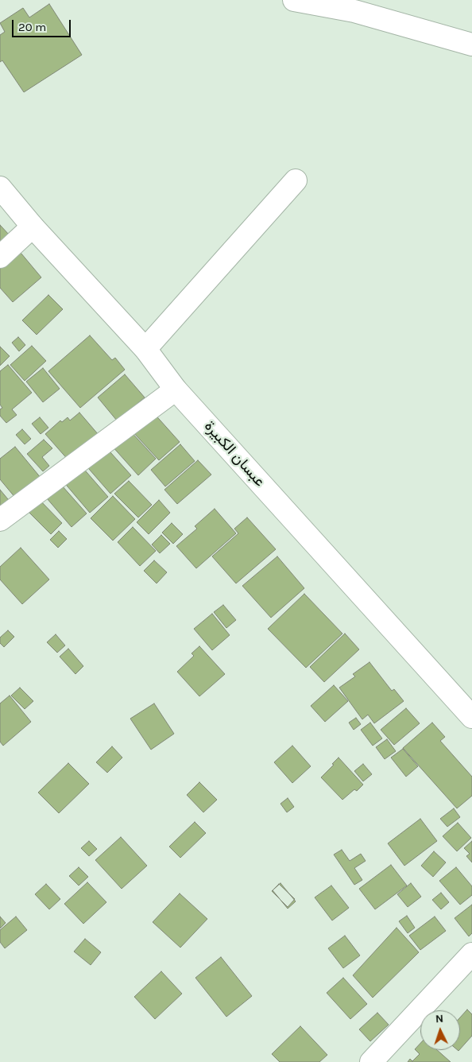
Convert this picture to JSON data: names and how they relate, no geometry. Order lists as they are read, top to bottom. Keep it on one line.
{"streets":{"main road":["عبسان الكبيرة"]},"scale_bar":"20 m","north":"top"}
